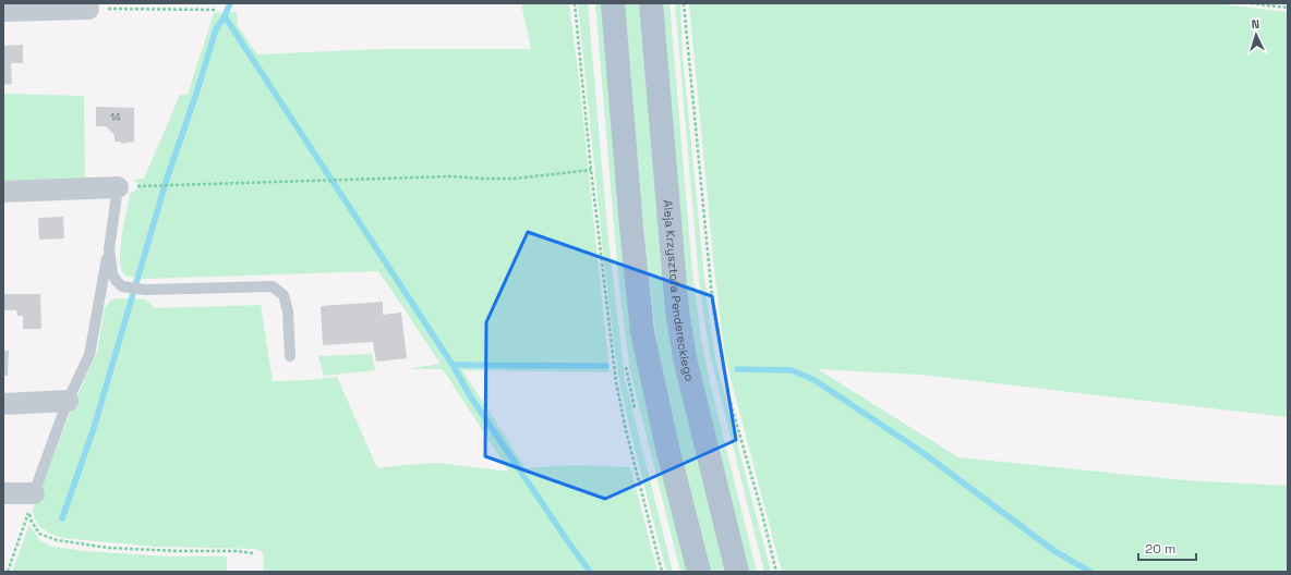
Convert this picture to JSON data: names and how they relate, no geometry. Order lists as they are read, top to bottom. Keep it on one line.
{"streets":{"main road":["Aleja Krzysztofa Pendereckiego"]},"house_numbers":["14"],"scale_bar":"20 m","north":"top"}
